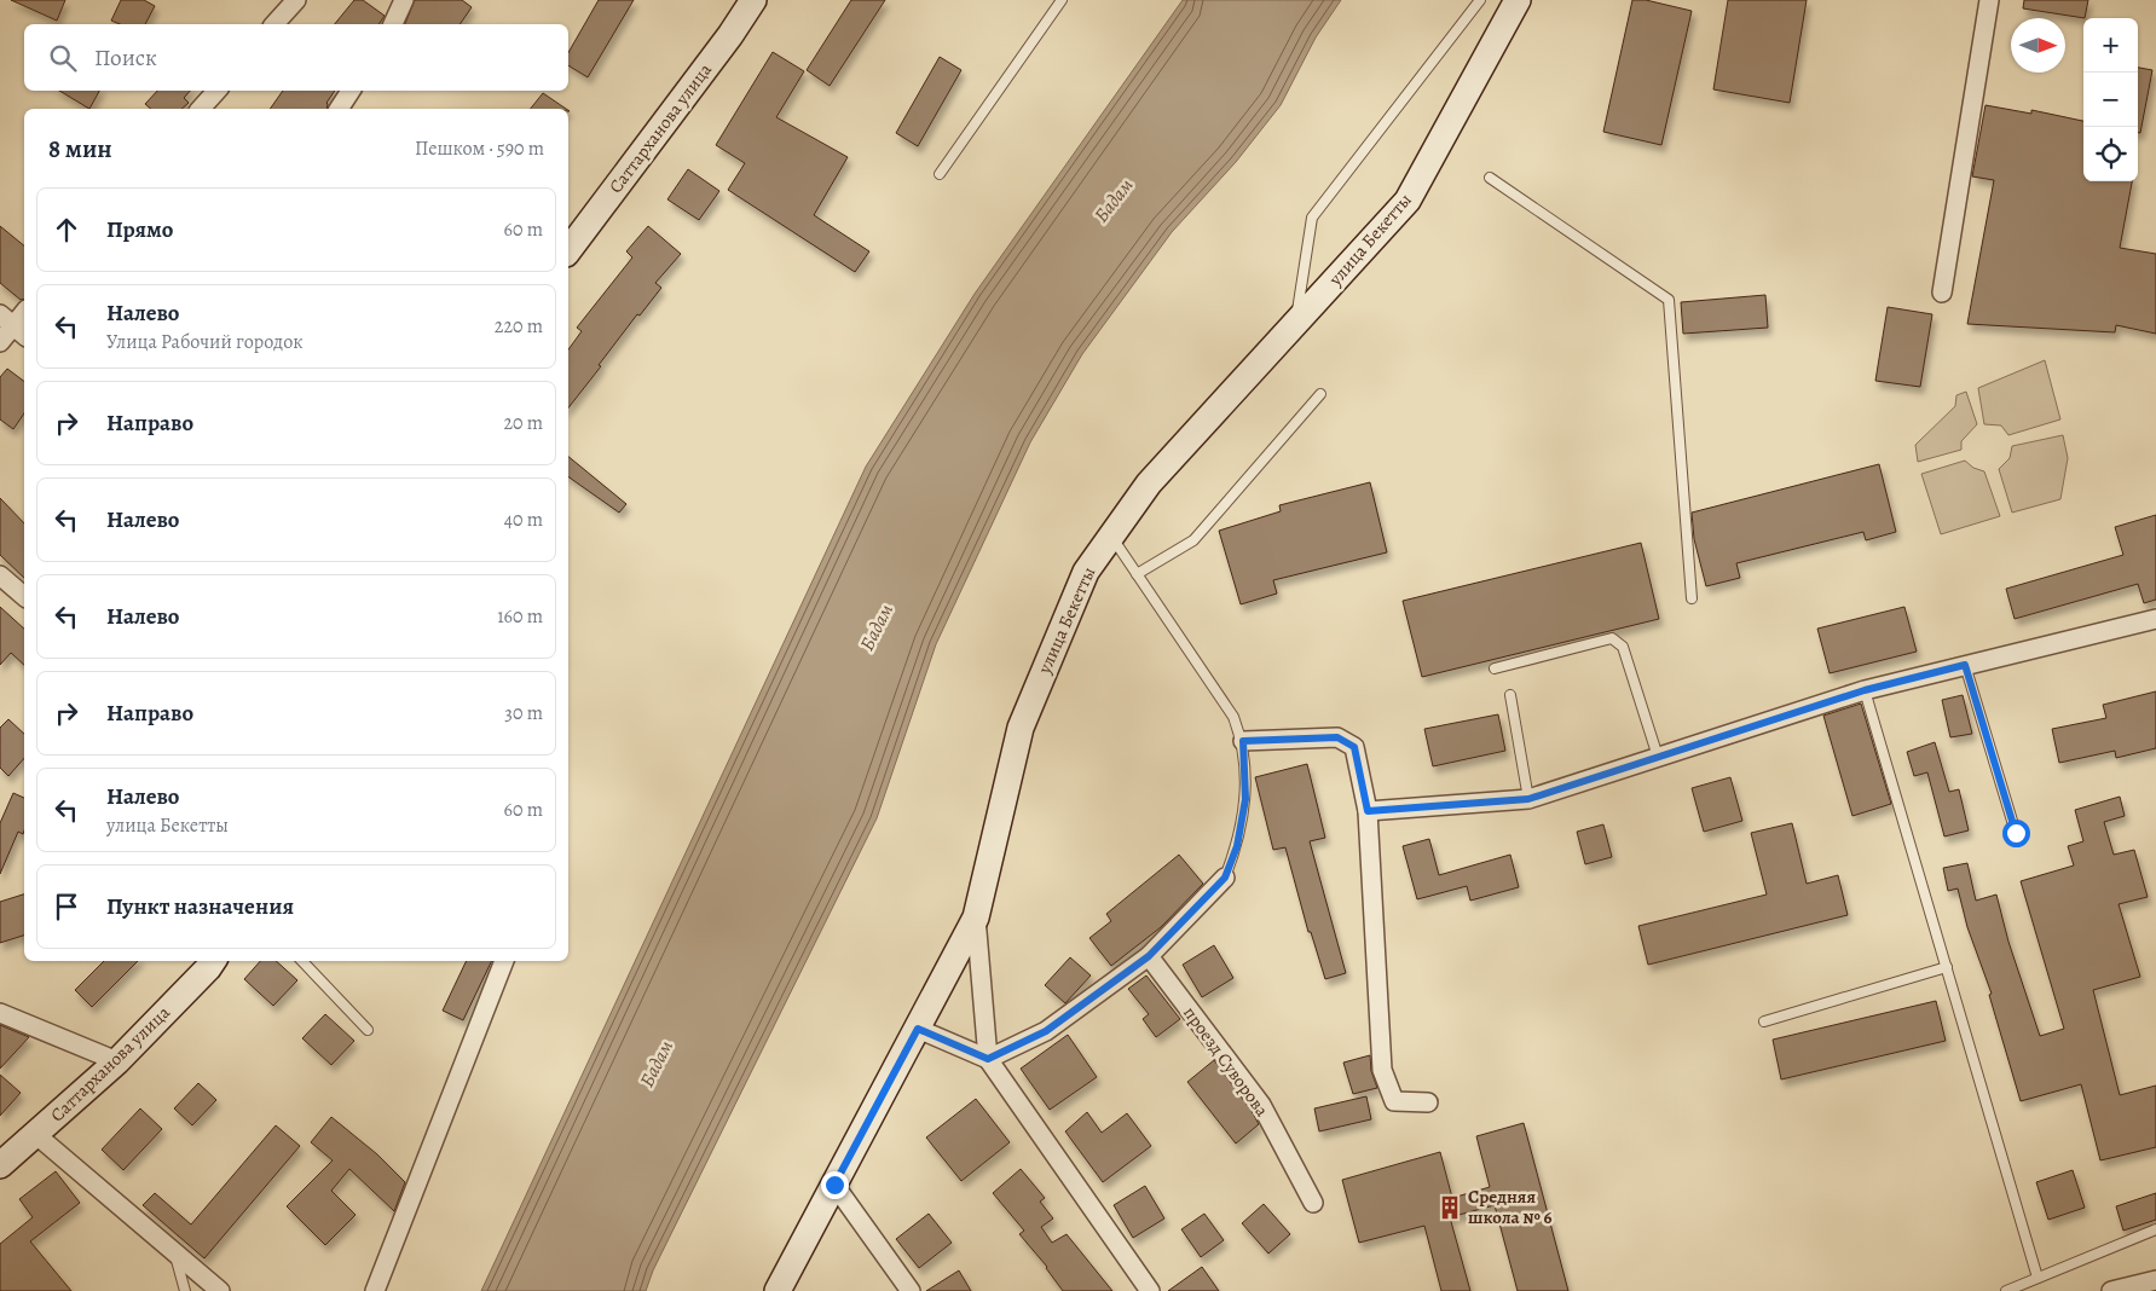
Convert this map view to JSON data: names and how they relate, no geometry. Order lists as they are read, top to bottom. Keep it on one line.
{"streets":{"street":["Саттарханова улица","улица Бекетты","проезд Суворова"]},"water":["Бадам"],"places":{"building":["Средняя школа № 6"]},"north":"right","page":{"map_buttons":["+","−"],"search":"Поиск","heading":["8 мин","Пешком · 590 m"],"list":[["Прямо","60 m"],["Налево","Улица Рабочий городок","220 m"],["Направо","20 m"],["Налево","40 m"],["Налево","160 m"],["Направо","30 m"],["Налево","улица Бекетты","60 m"],"Пункт назначения"]}}
